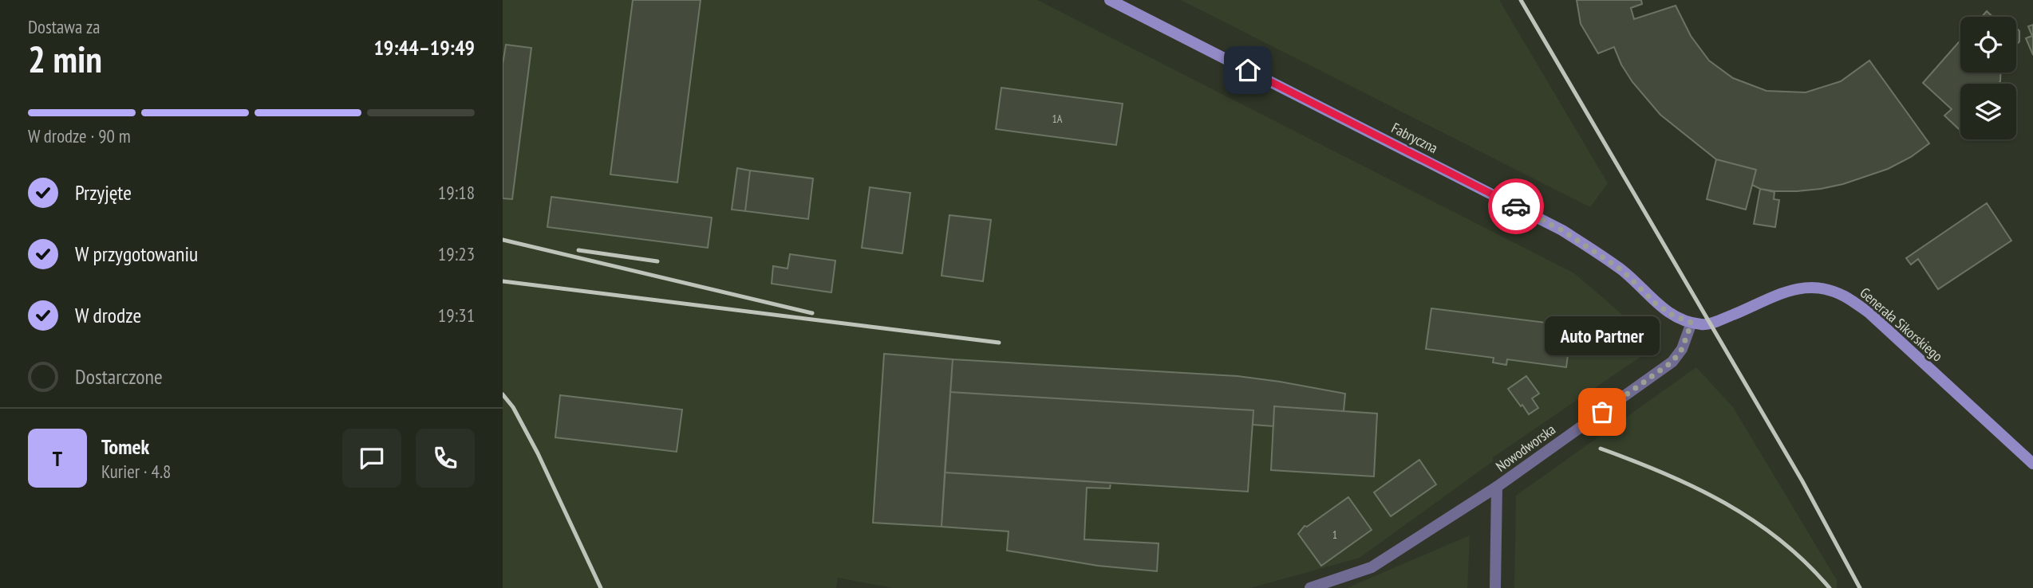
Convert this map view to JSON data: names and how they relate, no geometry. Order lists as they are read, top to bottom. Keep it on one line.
{"streets":{"street":["Fabryczna","Generała Sikorskiego","Nowodworska"]},"crossings":[["Fabryczna","Generała Sikorskiego"],["Fabryczna","Nowodworska"],["Generała Sikorskiego","Nowodworska"]],"places":["Auto Partner"],"house_numbers":["1A","1"],"page":{"heading":["2 min","Dostawa za","19:44–19:49"],"panel":["Tomek","Kurier · 4.8"],"bar":"W drodze · 90 m","list":[["Przyjęte","19:18"],["W przygotowaniu","19:23"],["W drodze","19:31"],"Dostarczone"],"bubble":"Auto Partner","round":"T"}}
